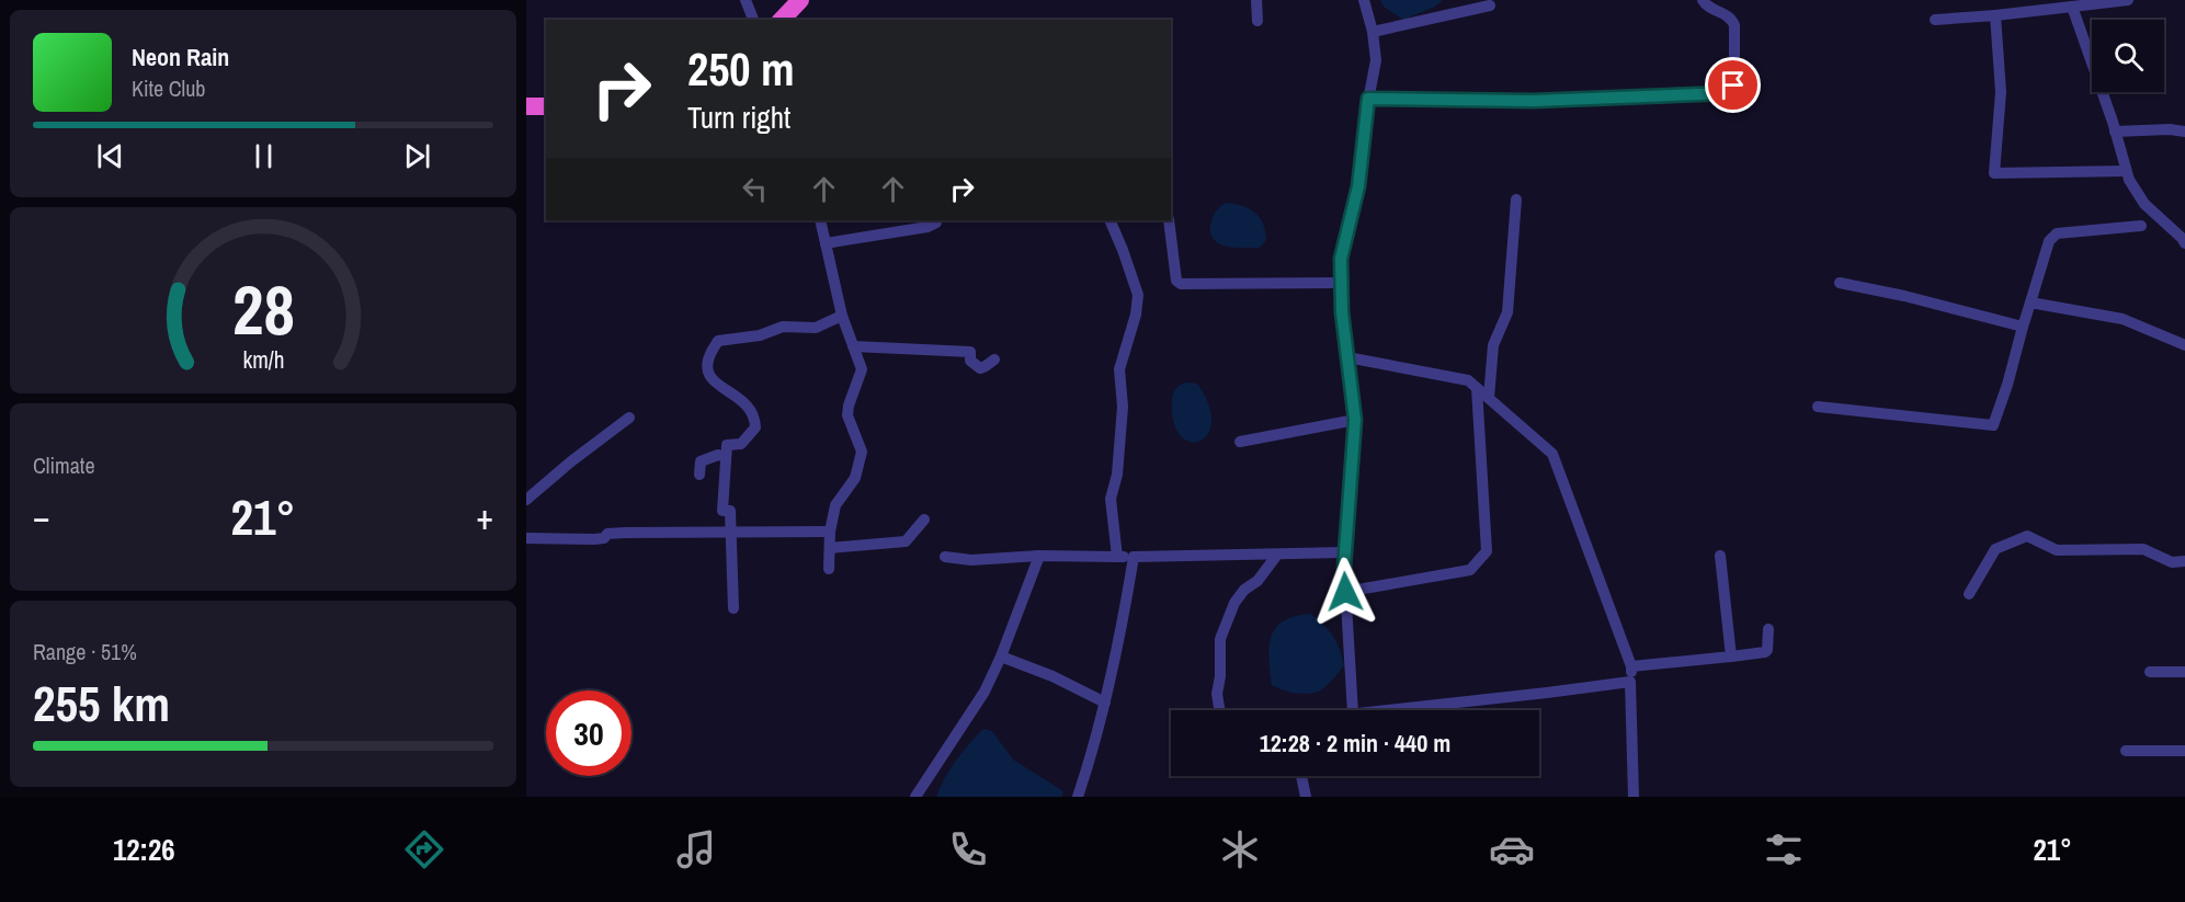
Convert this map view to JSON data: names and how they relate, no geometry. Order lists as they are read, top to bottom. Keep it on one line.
{"page":{"turn":["250 m","Turn right"],"song":["Neon Rain","Kite Club"],"tile":["Climate",["Range · 51%","255 km"]],"heat":["−","21°","+"],"limit":"30","trip":"12:28 · 2 min · 440 m","tabs":["12:26","21°"],"gauge":["28","km/h"]}}
